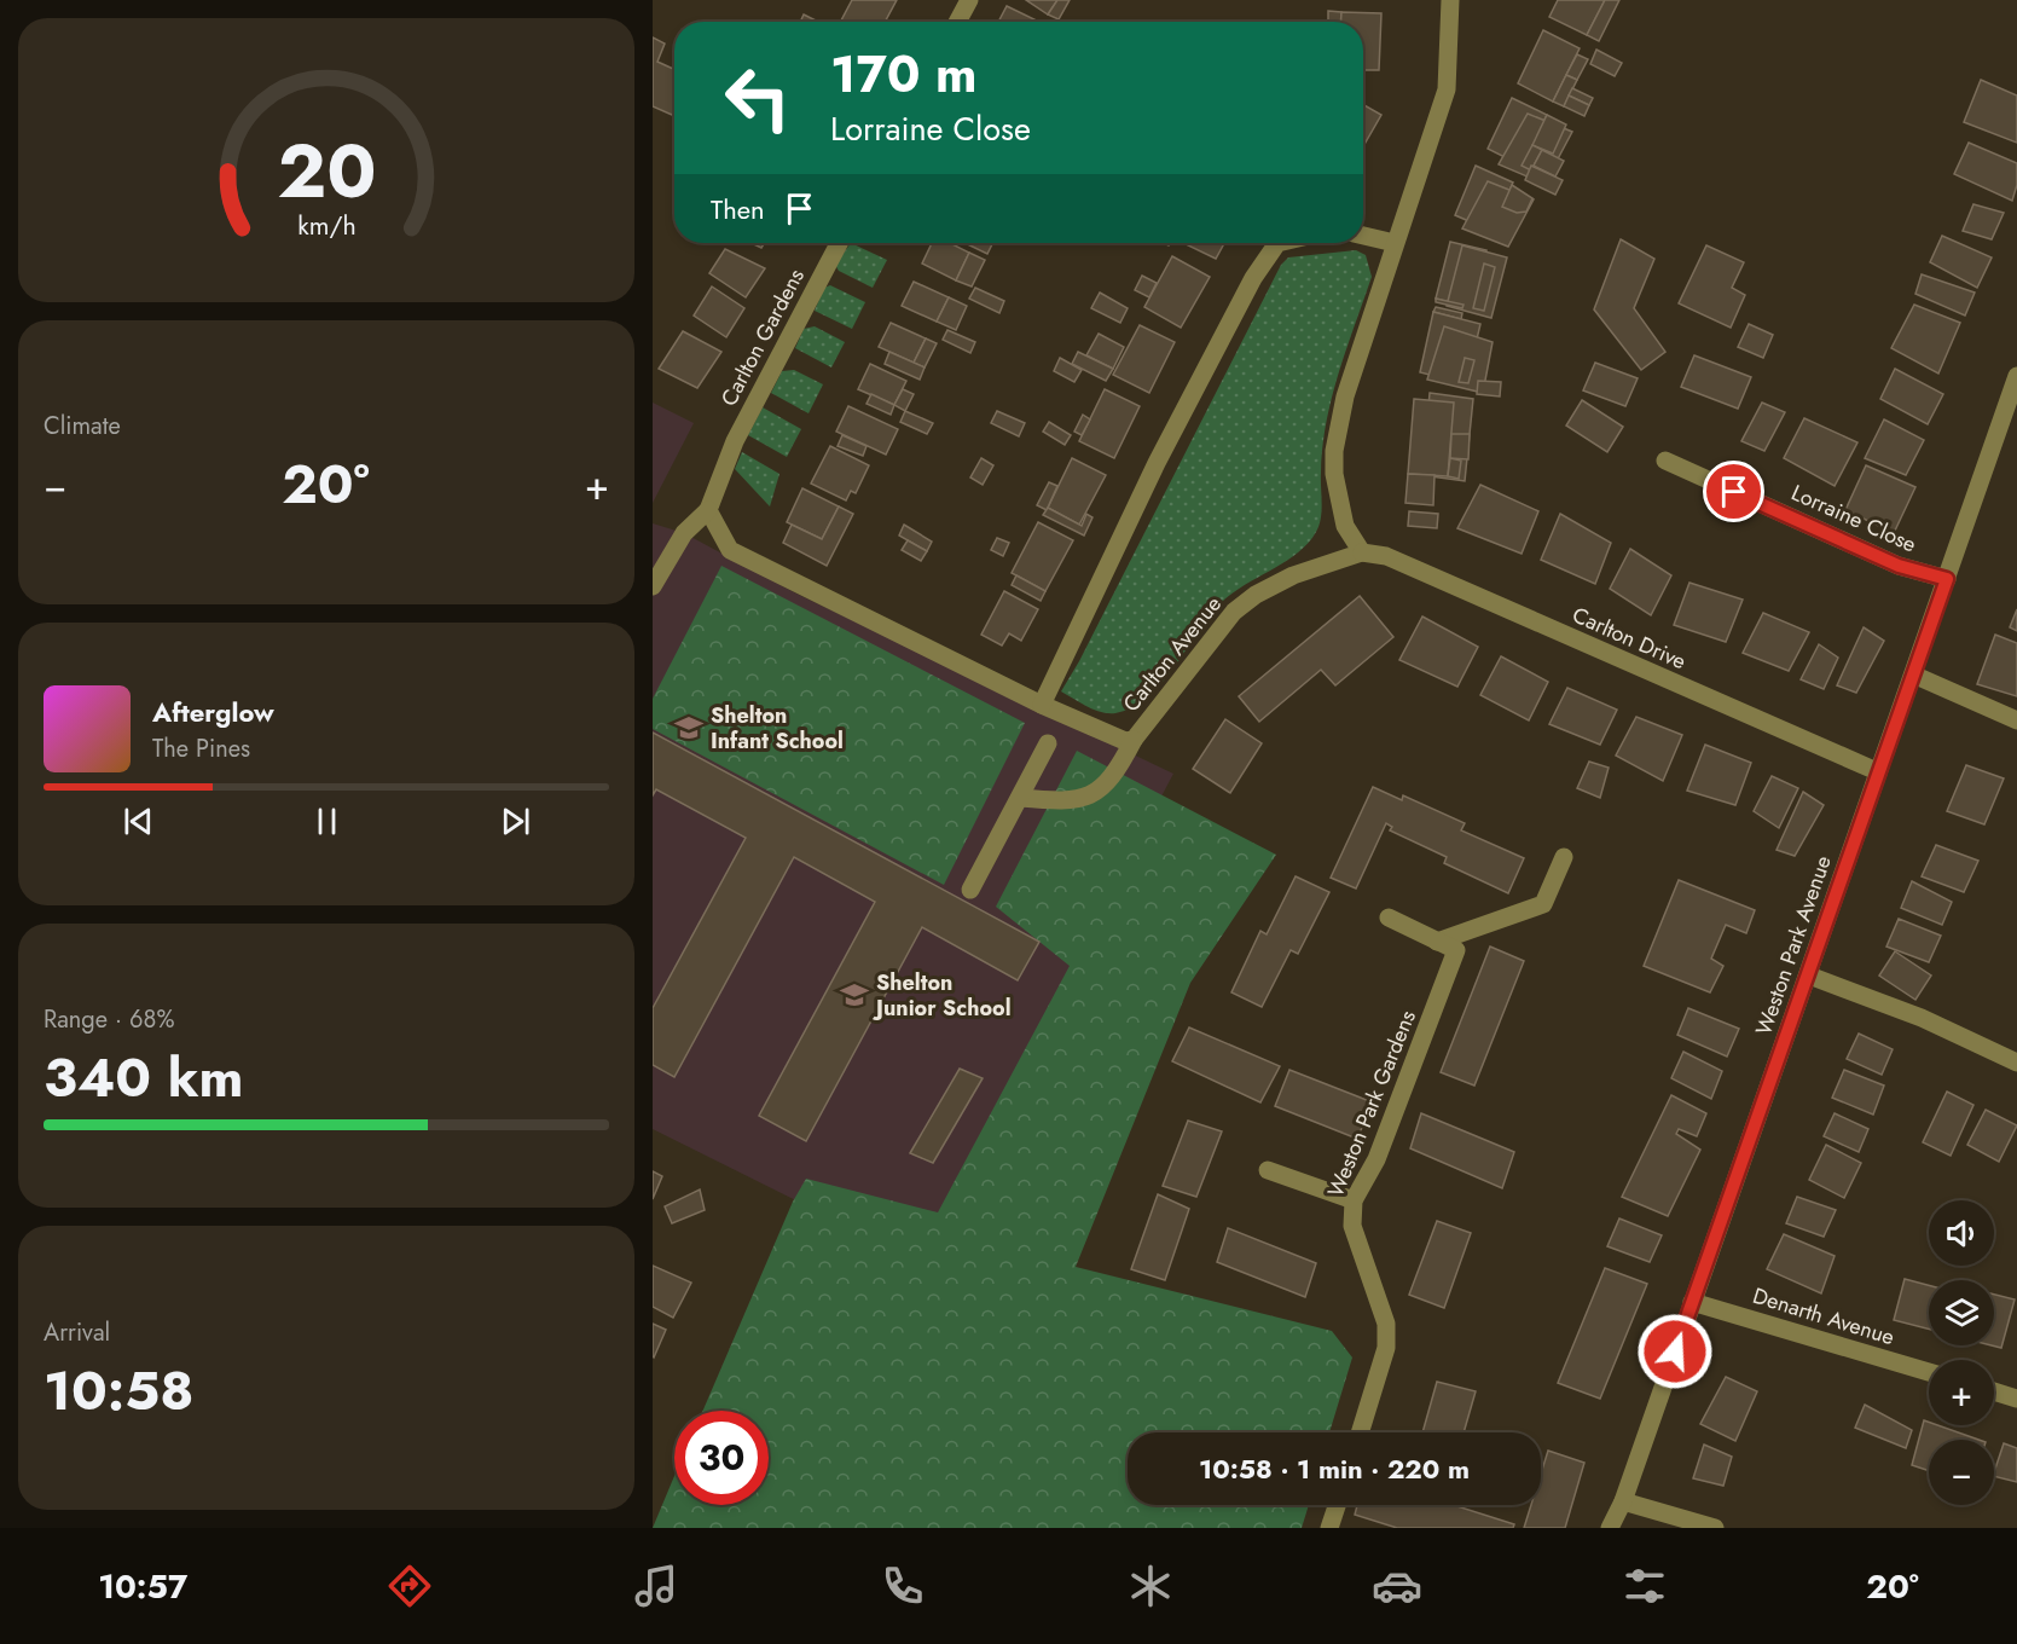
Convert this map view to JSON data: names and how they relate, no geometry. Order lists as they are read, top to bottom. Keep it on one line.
{"streets":{"street":["Carlton Gardens","Lorraine Close","Carlton Drive","Carlton Avenue","Weston Park Avenue","Weston Park Gardens","Denarth Avenue"]},"crossings":[["Carlton Gardens","Carlton Avenue"],["Lorraine Close","Weston Park Avenue"],["Carlton Drive","Carlton Avenue"],["Carlton Drive","Weston Park Avenue"],["Weston Park Avenue","Denarth Avenue"]],"places":{"school or university":["Shelton Infant School","Shelton Junior School"]},"page":{"turn":["170 m","Lorraine Close"],"then":"Then","tile":["Climate",["Range · 68%","340 km"],["Arrival","10:58"]],"heat":["−","20°","+"],"song":["Afterglow","The Pines"],"map_buttons":["+","−"],"limit":"30","trip":"10:58 · 1 min · 220 m","tabs":["10:57","20°"],"gauge":["20","km/h"]}}
